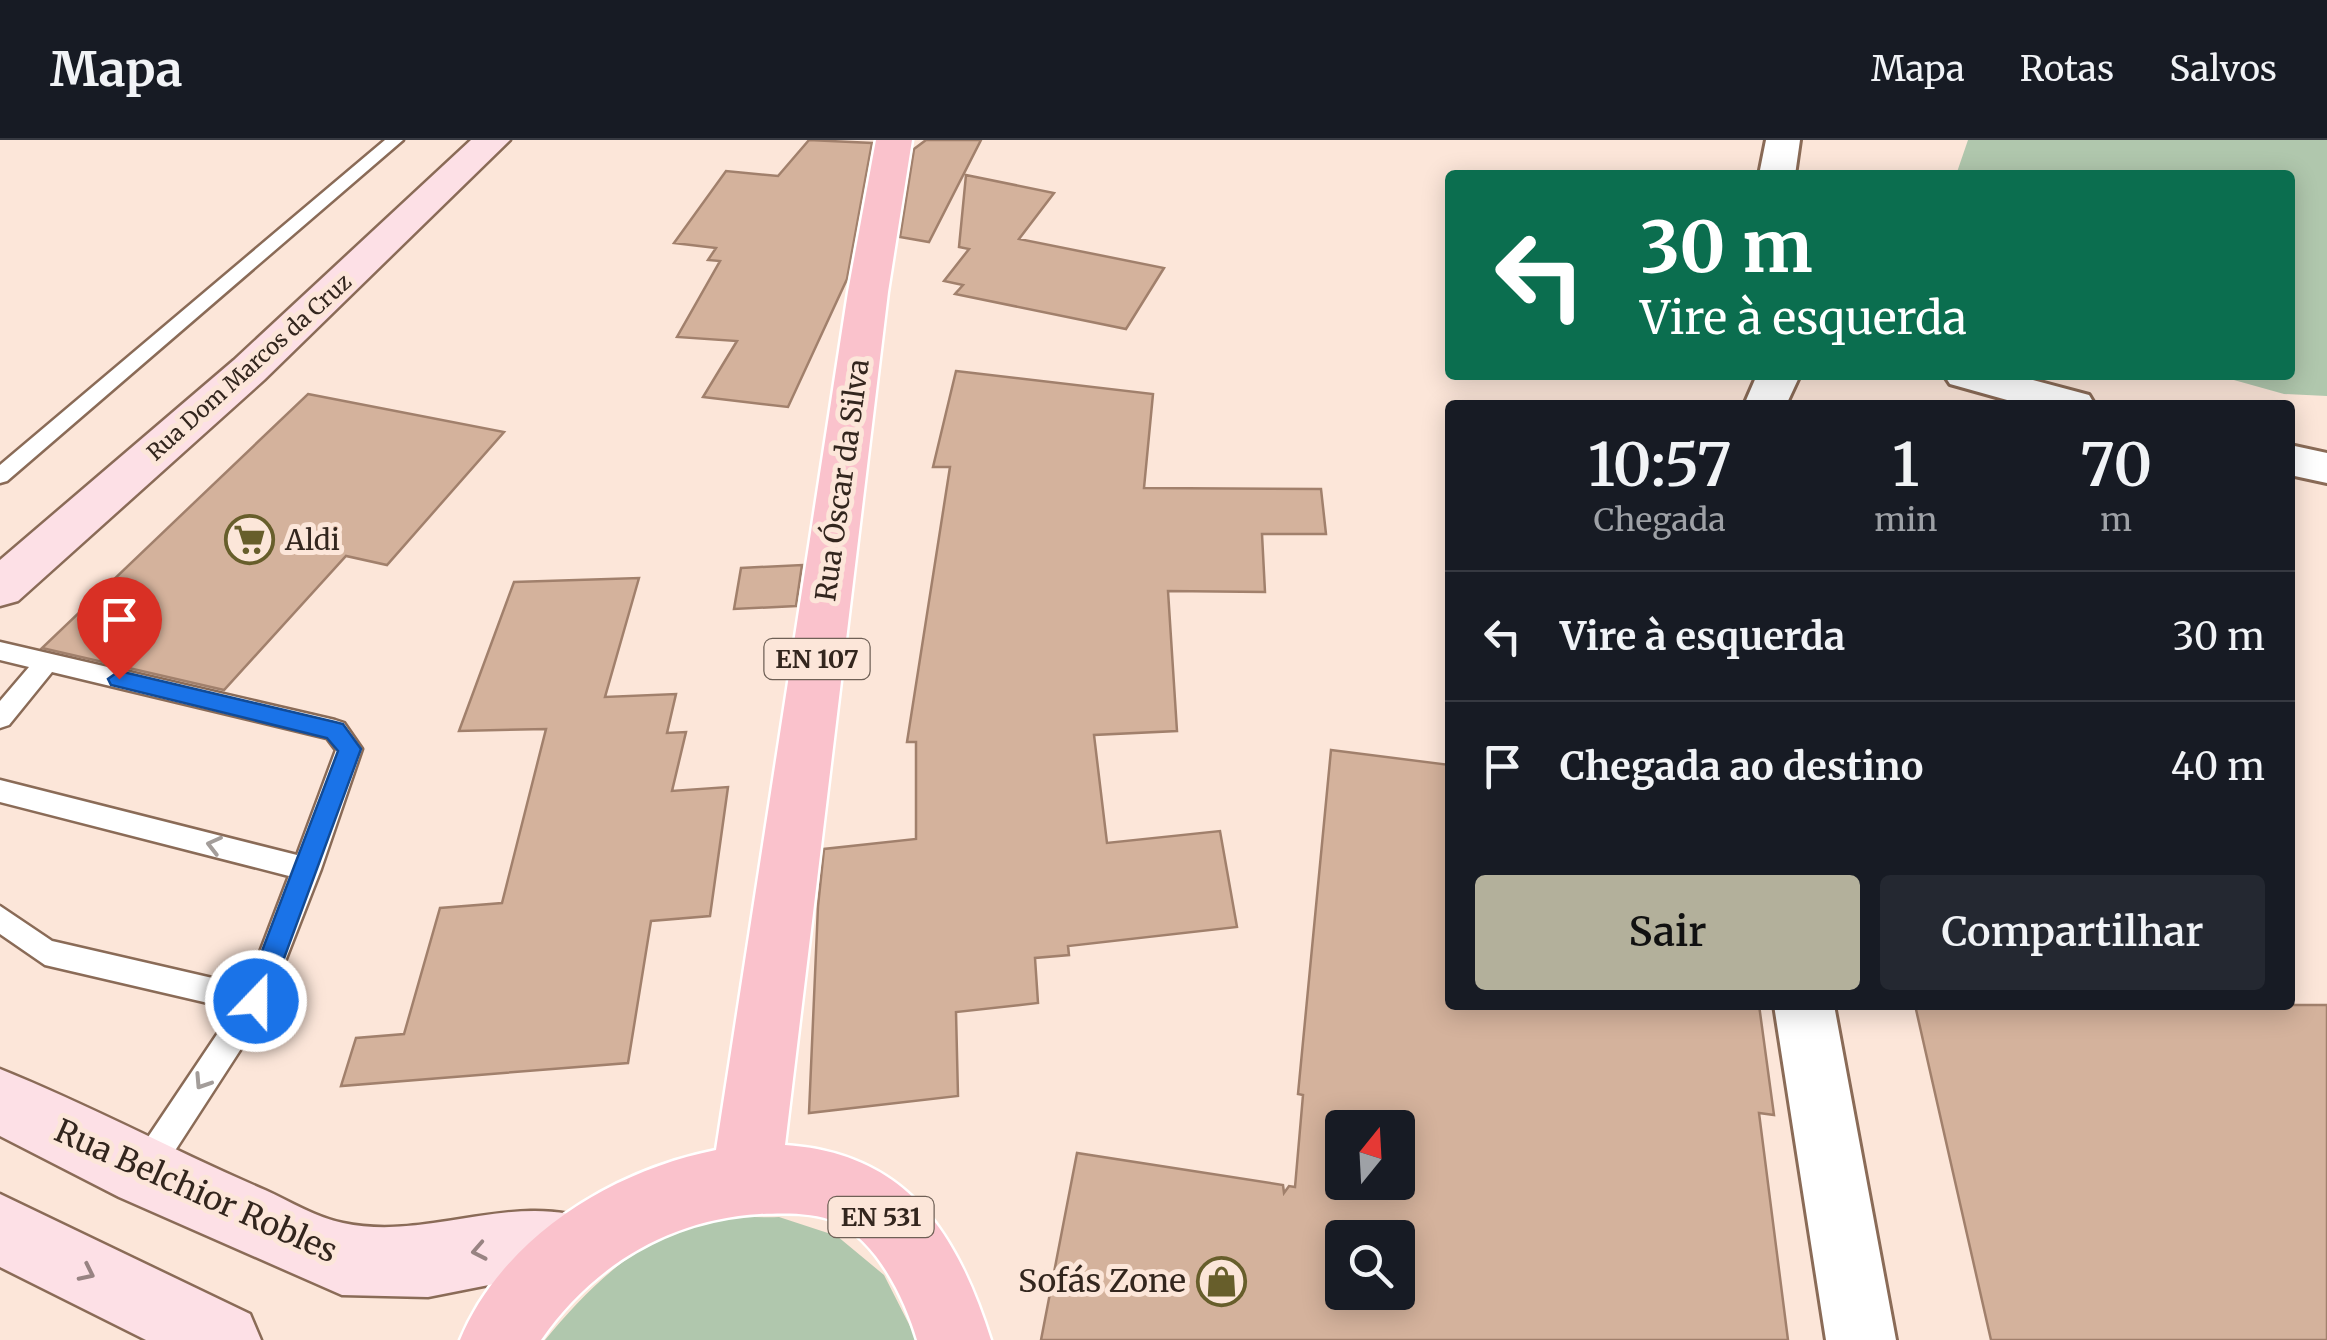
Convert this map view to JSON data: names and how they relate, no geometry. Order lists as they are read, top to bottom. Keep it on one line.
{"streets":{"main road":["Rua Óscar da Silva","EN 107","EN 531"],"street":["Rua Dom Marcos da Cruz","Rua Belchior Robles"]},"crossings":[["Rua Óscar da Silva","EN 531"],["Rua Belchior Robles","EN 531"]],"places":{"supermarket":["Aldi"],"shop":["Sofás Zone"]},"north":"top","page":{"header":"Mapa","nav":["Mapa","Rotas","Salvos"],"turn":["30 m","Vire à esquerda"],"eta":["10:57","Chegada","1","min","70","m"],"list":[{"name":"Vire à esquerda","value":"30 m"},{"name":"Chegada ao destino","value":"40 m"}],"buttons":["Sair","Compartilhar"]}}
